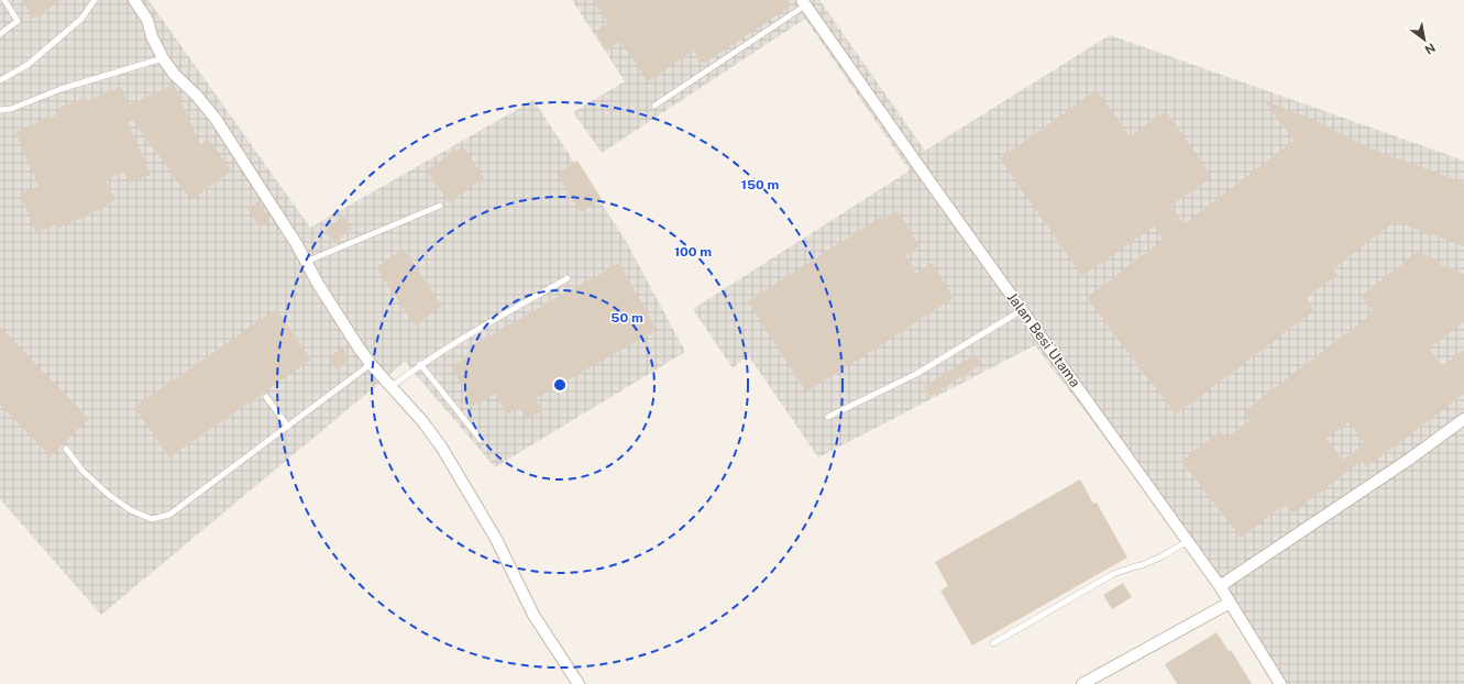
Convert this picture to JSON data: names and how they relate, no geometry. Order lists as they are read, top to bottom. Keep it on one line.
{"streets":{"street":["Jalan Besi Utama"]},"north":"bottom right","rings":["150 m","100 m","50 m"]}
